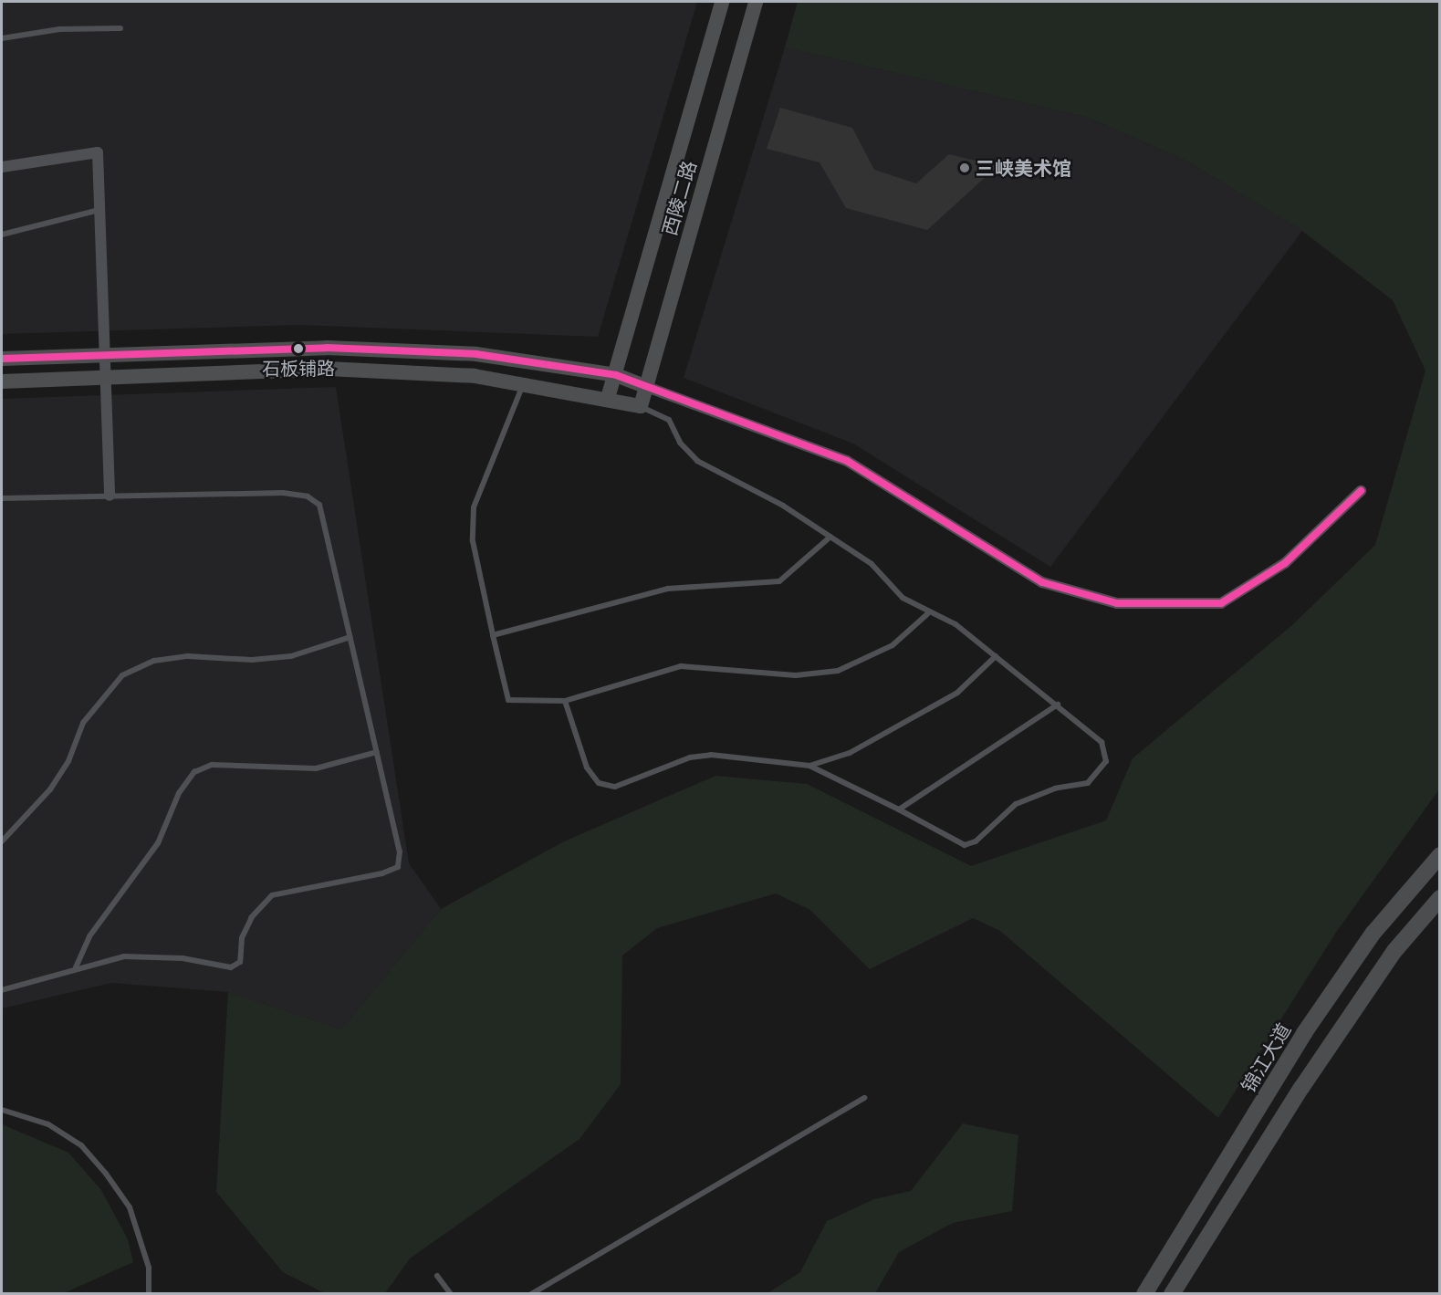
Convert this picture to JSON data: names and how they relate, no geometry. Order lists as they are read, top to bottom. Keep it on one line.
{"streets":{"main road":["西陵二路","锦江大道"]},"places":["三峡美术馆","石板铺路"]}
